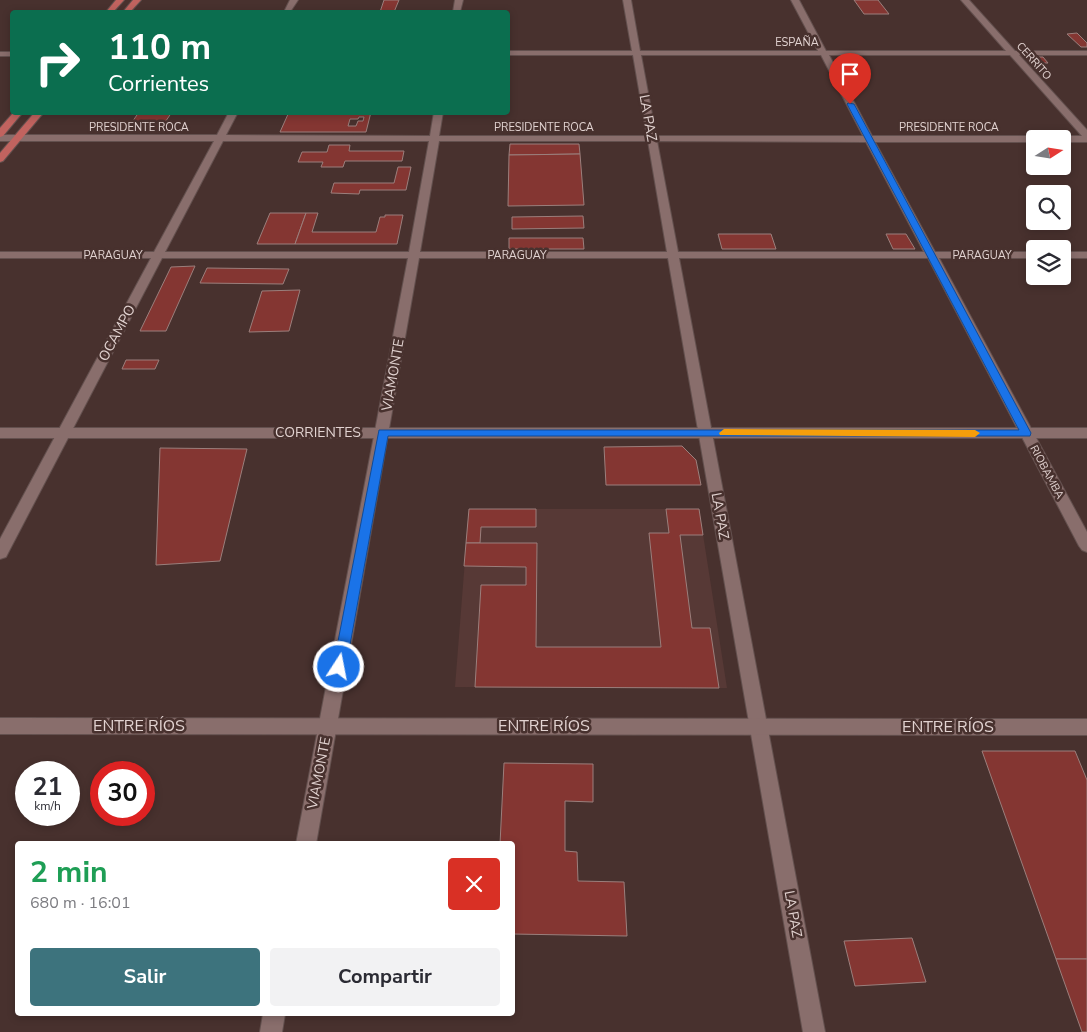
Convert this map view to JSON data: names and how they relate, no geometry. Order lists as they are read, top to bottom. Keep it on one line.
{"streets":{"street":["ESPAÑA","CERRITO","LA PAZ","PRESIDENTE ROCA","PARAGUAY","OCAMPO","VIAMONTE","CORRIENTES","RIOBAMBA","ENTRE RÍOS"]},"crossings":[["ESPAÑA","CERRITO"],["ESPAÑA","LA PAZ"],["ESPAÑA","RIOBAMBA"],["CERRITO","PRESIDENTE ROCA"],["LA PAZ","PRESIDENTE ROCA"],["LA PAZ","PARAGUAY"],["LA PAZ","CORRIENTES"],["LA PAZ","ENTRE RÍOS"],["PRESIDENTE ROCA","OCAMPO"],["PRESIDENTE ROCA","VIAMONTE"],["PRESIDENTE ROCA","RIOBAMBA"],["PARAGUAY","OCAMPO"],["PARAGUAY","VIAMONTE"],["PARAGUAY","RIOBAMBA"],["OCAMPO","CORRIENTES"],["VIAMONTE","CORRIENTES"],["VIAMONTE","ENTRE RÍOS"],["CORRIENTES","RIOBAMBA"]],"north":"right","page":{"turn":["110 m","Corrientes"],"speed":"21 km/h","limit":"30","heading":["2 min","680 m · 16:01"],"buttons":["Salir","Compartir"]}}
